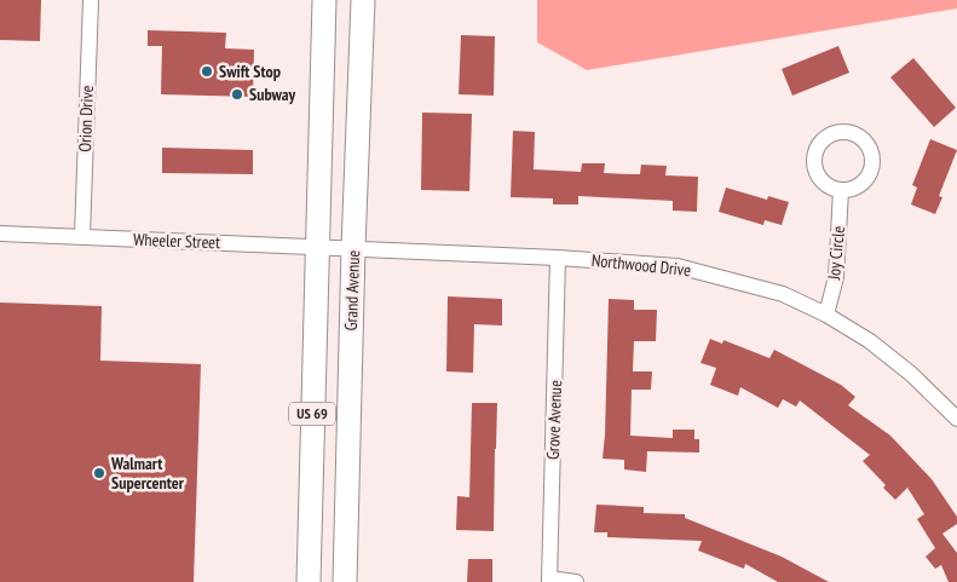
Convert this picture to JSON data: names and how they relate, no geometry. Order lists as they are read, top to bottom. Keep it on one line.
{"streets":{"main road":["Grand Avenue","US 69"],"street":["Orion Drive","Wheeler Street","Joy Circle","Northwood Drive","Grove Avenue"]},"crossings":[["Orion Drive","Wheeler Street"],["Wheeler Street","Northwood Drive"],["Wheeler Street","Grand Avenue"],["Wheeler Street","US 69"],["Joy Circle","Northwood Drive"],["Northwood Drive","Grand Avenue"],["Northwood Drive","Grove Avenue"]],"places":["Swift Stop","Subway","Walmart Supercenter"]}
